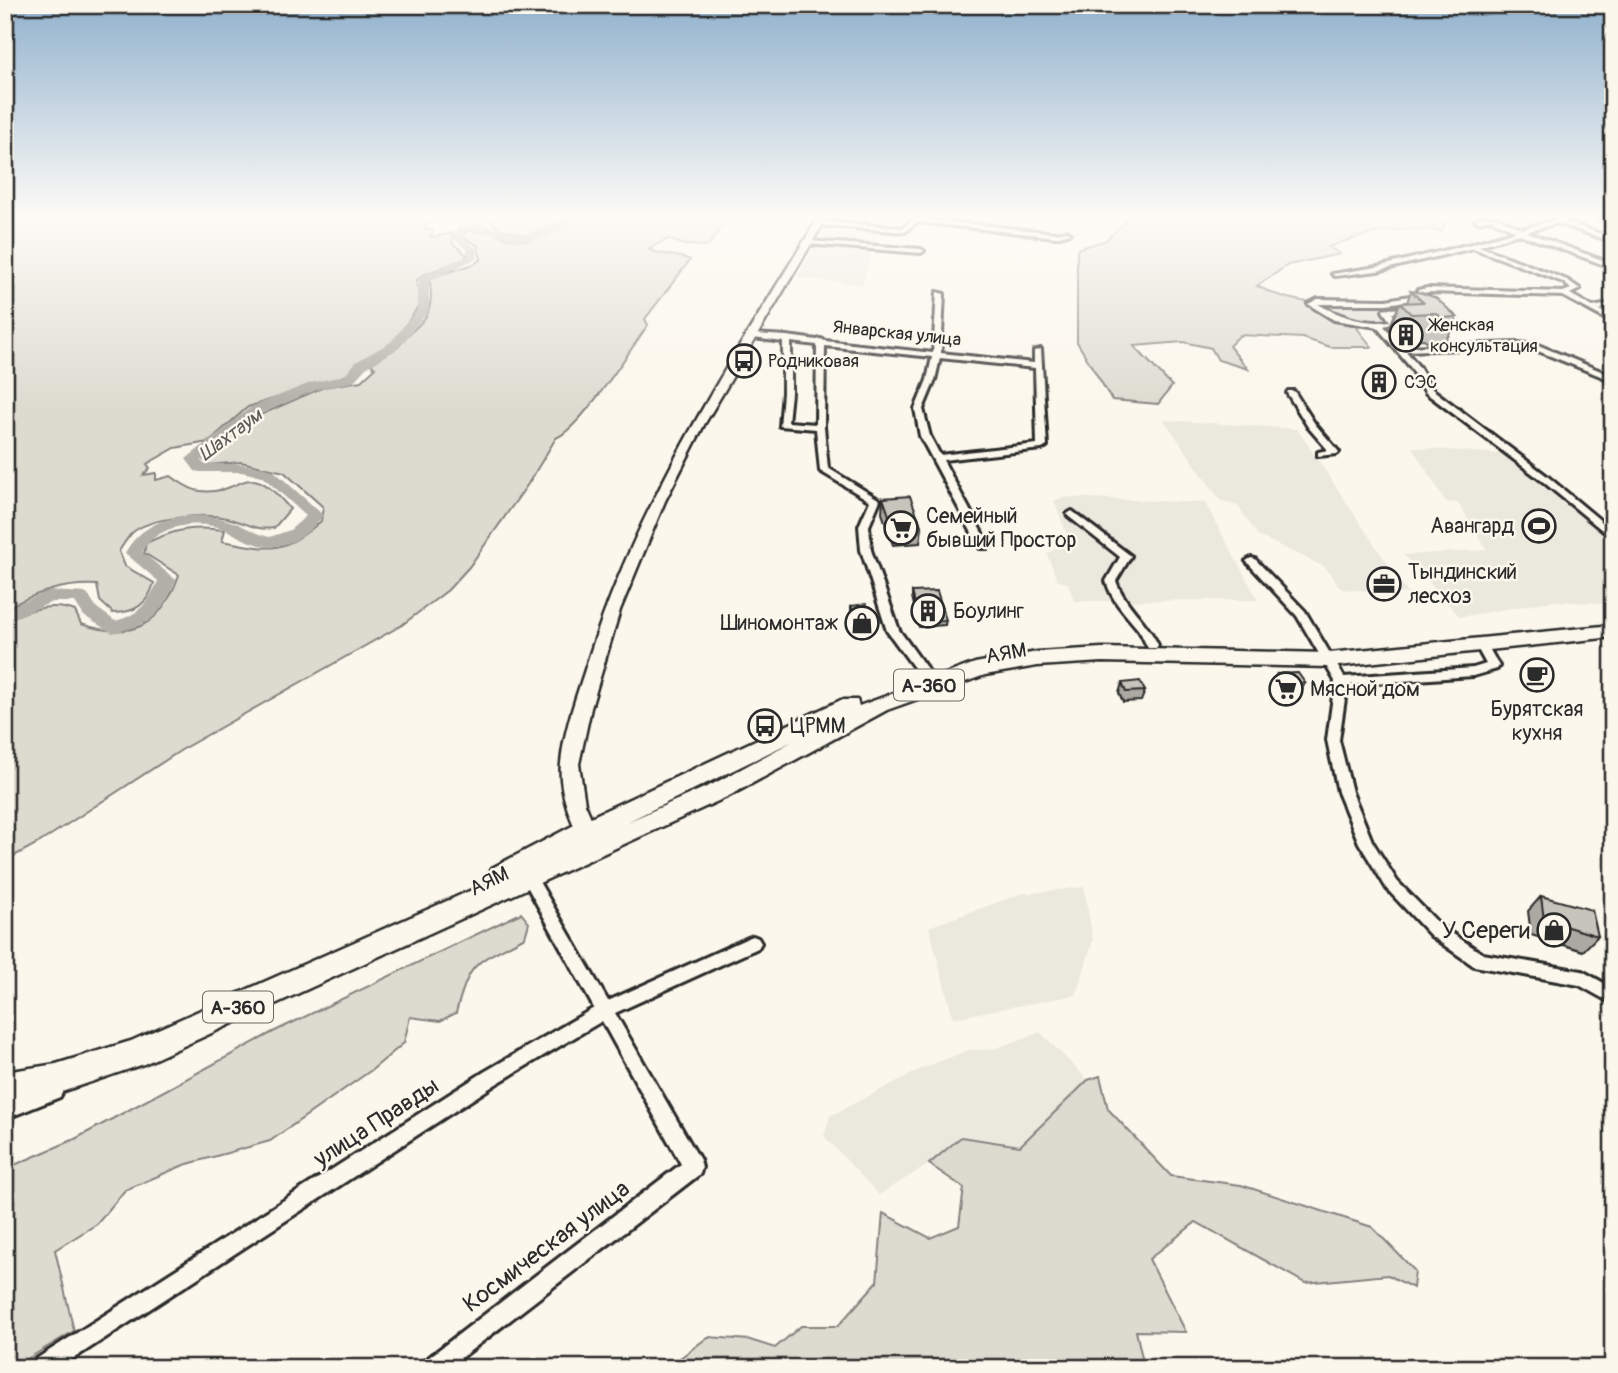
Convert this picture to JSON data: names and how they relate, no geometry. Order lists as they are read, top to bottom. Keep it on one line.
{"streets":{"highway":["АЯМ","А-360"],"street":["Январская улица","улица Правды","Космическая улица"]},"crossings":[["улица Правды","Космическая улица"]],"water":["Шахтаум"],"places":{"building":["Женская консультация","СЭС","Боулинг"],"bus stop":["Родниковая","ЦРММ"],"sports":["Авангард"],"supermarket":["Семейный бывший Простор","Мясной дом"],"office":["Тындинский лесхоз"],"shop":["Шиномонтаж","У Сереги"],"cafe":["Бурятская кухня"]}}
